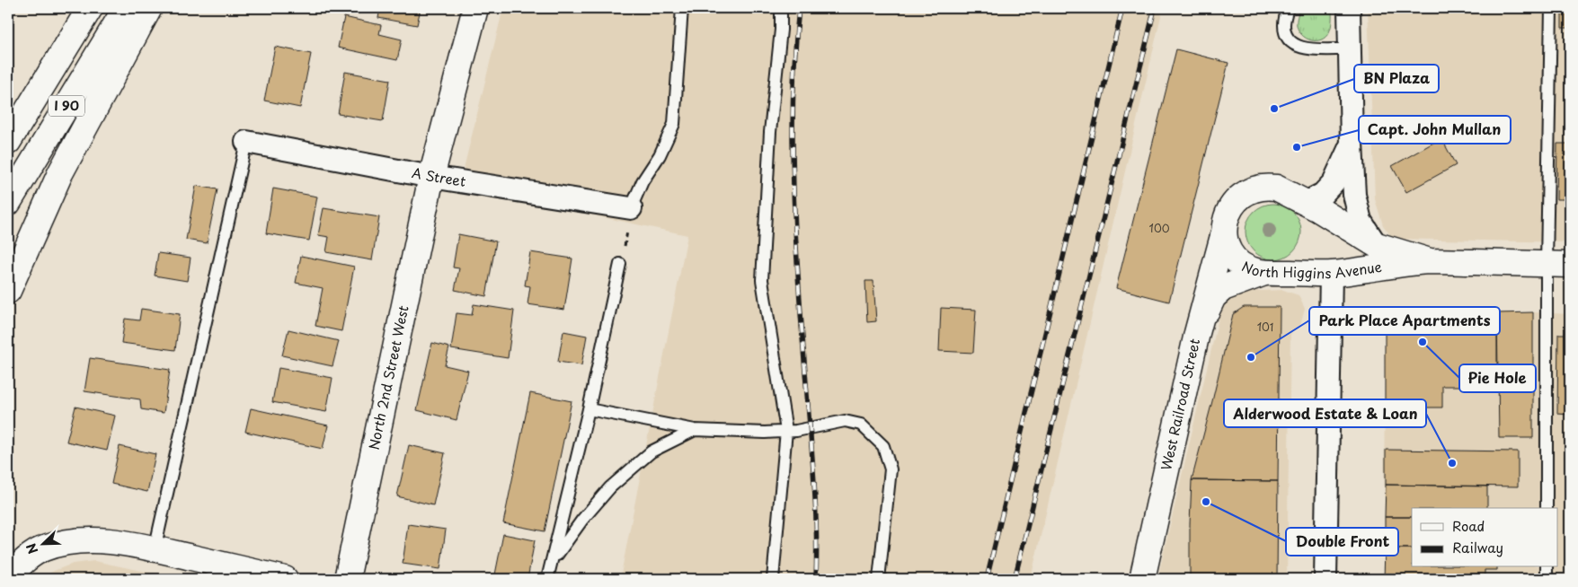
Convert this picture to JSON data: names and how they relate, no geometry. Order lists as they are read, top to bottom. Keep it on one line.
{"streets":{"main road":["I 90","North Higgins Avenue","North 2nd Street West","West Railroad Street"],"street":["A Street"]},"crossings":[["A Street","North 2nd Street West"],["North Higgins Avenue","West Railroad Street"]],"places":["BN Plaza","Capt. John Mullan","Pie Hole","Park Place Apartments","Alderwood Estate & Loan","Double Front"],"house_numbers":["100","101"],"legend":["Road","Railway"],"north":"bottom left"}
